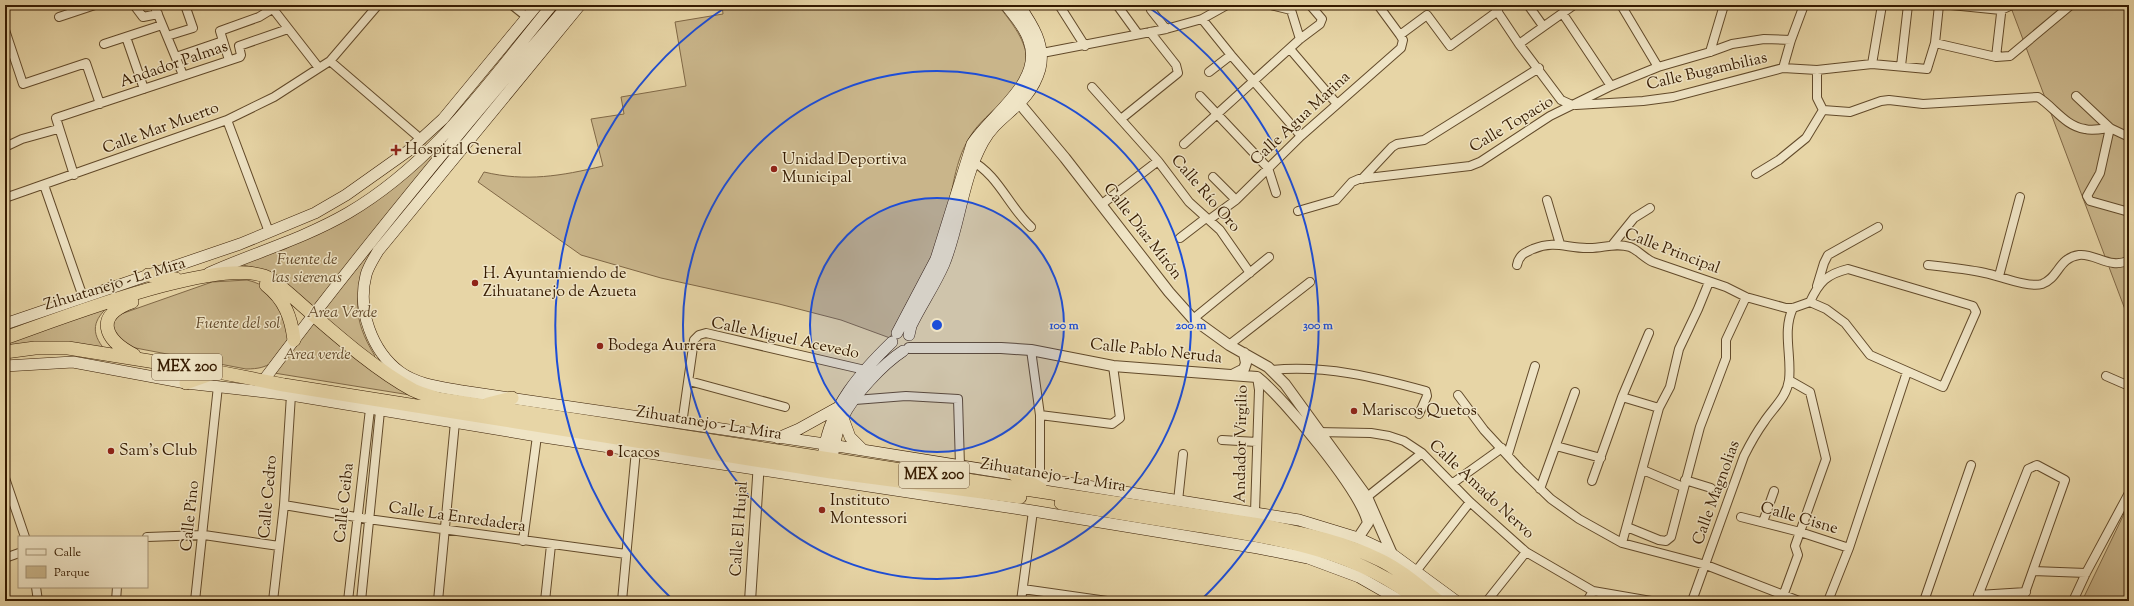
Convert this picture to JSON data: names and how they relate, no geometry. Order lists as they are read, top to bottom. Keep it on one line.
{"streets":{"highway":["Zihuatanejo - La Mira","MEX 200"],"street":["Andador Palmas","Calle Bugambilias","Calle Agua Marina","Calle Topacio","Calle Mar Muerto","Calle Río Oro","Calle Díaz Mirón","Calle Principal","Calle Miguel Acevedo","Calle Pablo Neruda","Andador Virgilio","Calle Amado Nervo","Calle Magnolias","Calle Cedro","Calle Ceiba","Calle Pino","Calle La Enredadera","Calle Cisne","Calle El Hujal"]},"crossings":[["Calle Bugambilias","Calle Topacio"],["Calle Agua Marina","Calle Río Oro"],["Calle Díaz Mirón","Calle Amado Nervo"],["Calle Principal","Calle Magnolias"],["Zihuatanejo - La Mira","Calle Cedro"],["Zihuatanejo - La Mira","Calle El Hujal"],["Calle Pablo Neruda","Andador Virgilio"],["Calle Cedro","Calle La Enredadera"],["Calle Ceiba","Calle La Enredadera"]],"parks":["Fuente de las sierenas","Area Verde","Fuente del sol","Area verde"],"places":{"health":["Hospital General"],"other":["Unidad Deportiva Municipal","H. Ayuntamiendo de Zihuatanejo de Azueta","Bodega Aurrera","Mariscos Quetos","Sam's Club","Icacos","Instituto Montessori"]},"legend":["Calle","Parque"],"rings":["100 m","200 m","300 m"]}
